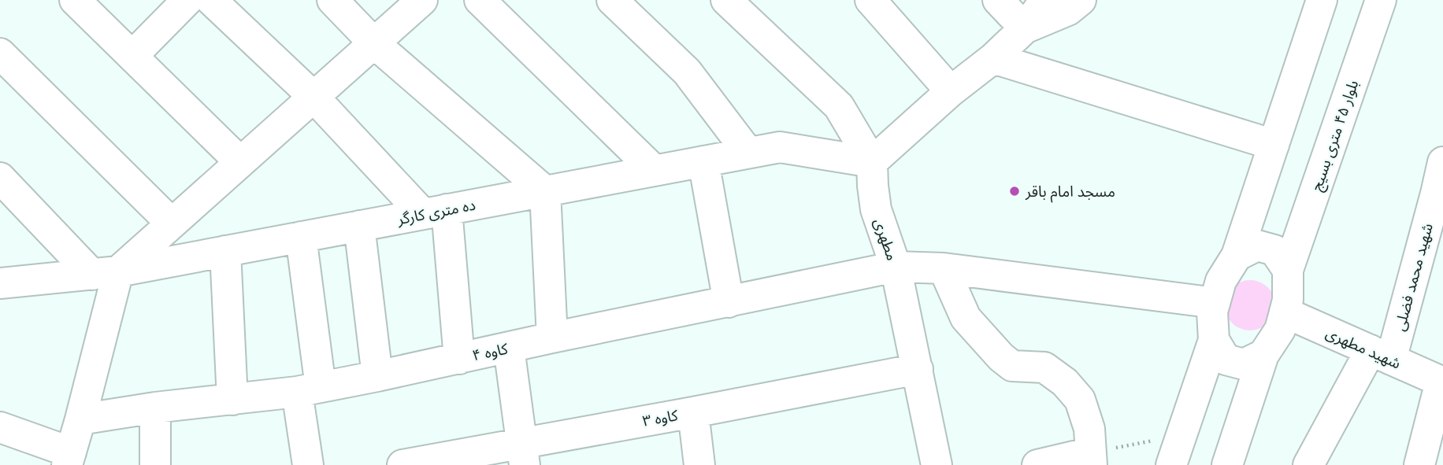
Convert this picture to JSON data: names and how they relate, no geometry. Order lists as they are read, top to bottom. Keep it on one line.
{"streets":{"street":["بلوار ۴۵ متری بسیج","ده متری کارگر","مطهری","شهید محمد فضلی","شهید مطهری","کاوه ۴","کاوه ۳"]},"crossings":[["بلوار ۴۵ متری بسیج","مطهری"],["بلوار ۴۵ متری بسیج","شهید مطهری"],["ده متری کارگر","مطهری"],["مطهری","شهید مطهری"],["مطهری","کاوه ۴"],["شهید محمد فضلی","شهید مطهری"]],"places":["مسجد امام باقر"]}
